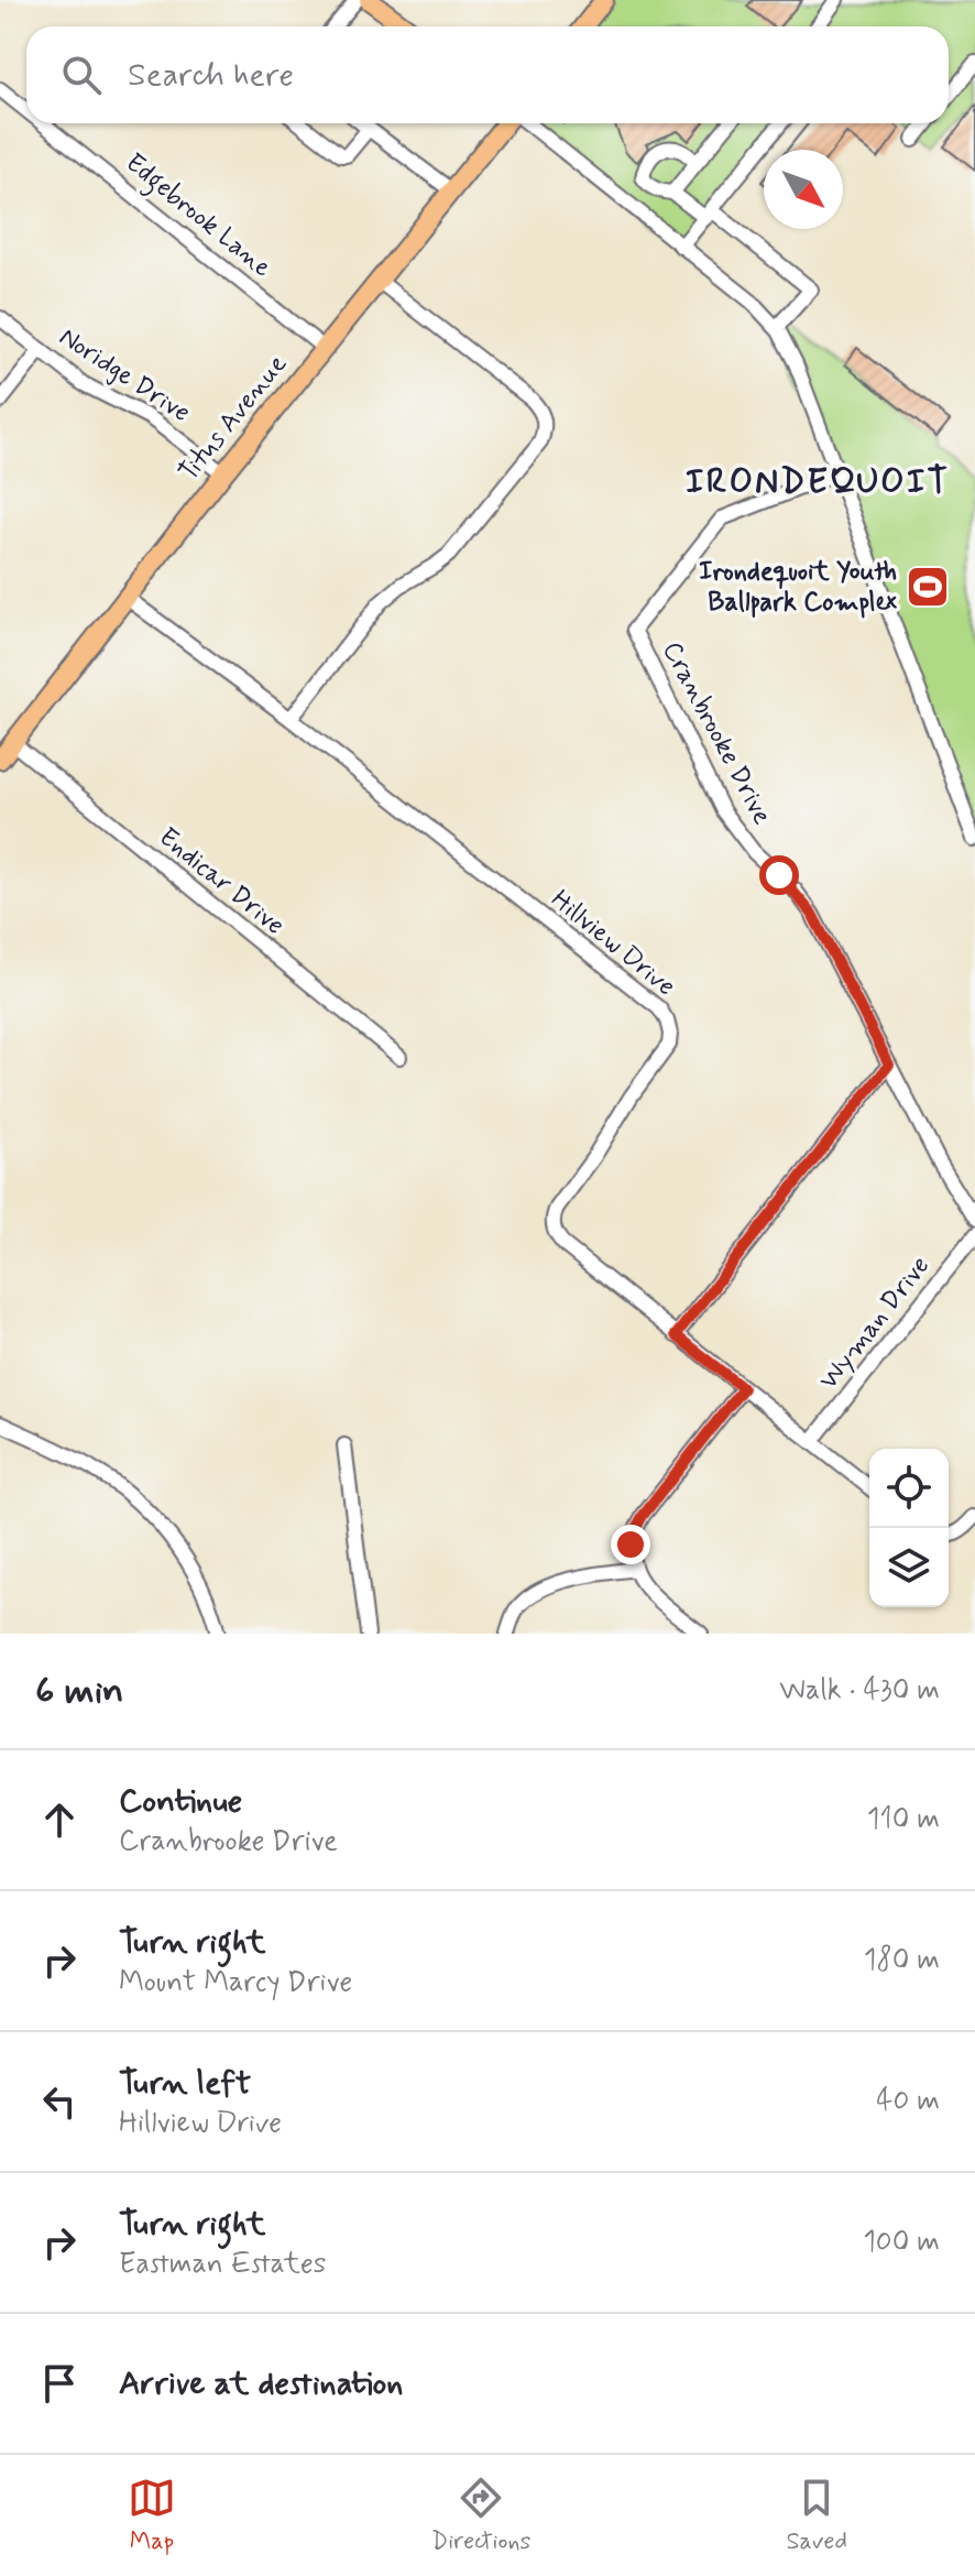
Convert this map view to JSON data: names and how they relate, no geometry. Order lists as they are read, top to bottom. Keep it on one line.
{"streets":{"main road":["Titus Avenue"],"street":["Edgebrook Lane","Noridge Drive","Cranbrooke Drive","Endicar Drive","Hillview Drive","Wyman Drive"]},"crossings":[["Edgebrook Lane","Titus Avenue"],["Noridge Drive","Titus Avenue"],["Titus Avenue","Endicar Drive"],["Titus Avenue","Hillview Drive"],["Hillview Drive","Wyman Drive"]],"districts":["IRONDEQUOIT"],"places":{"sports":["Irondequoit Youth Ballpark Complex"]},"north":"bottom right","page":{"search":"Search here","heading":["6 min","Walk · 430 m"],"list":[["Continue","Cranbrooke Drive","110 m"],["Turn right","Mount Marcy Drive","180 m"],["Turn left","Hillview Drive","40 m"],["Turn right","Eastman Estates","100 m"],"Arrive at destination"],"nav":["Map","Directions","Saved"]}}
